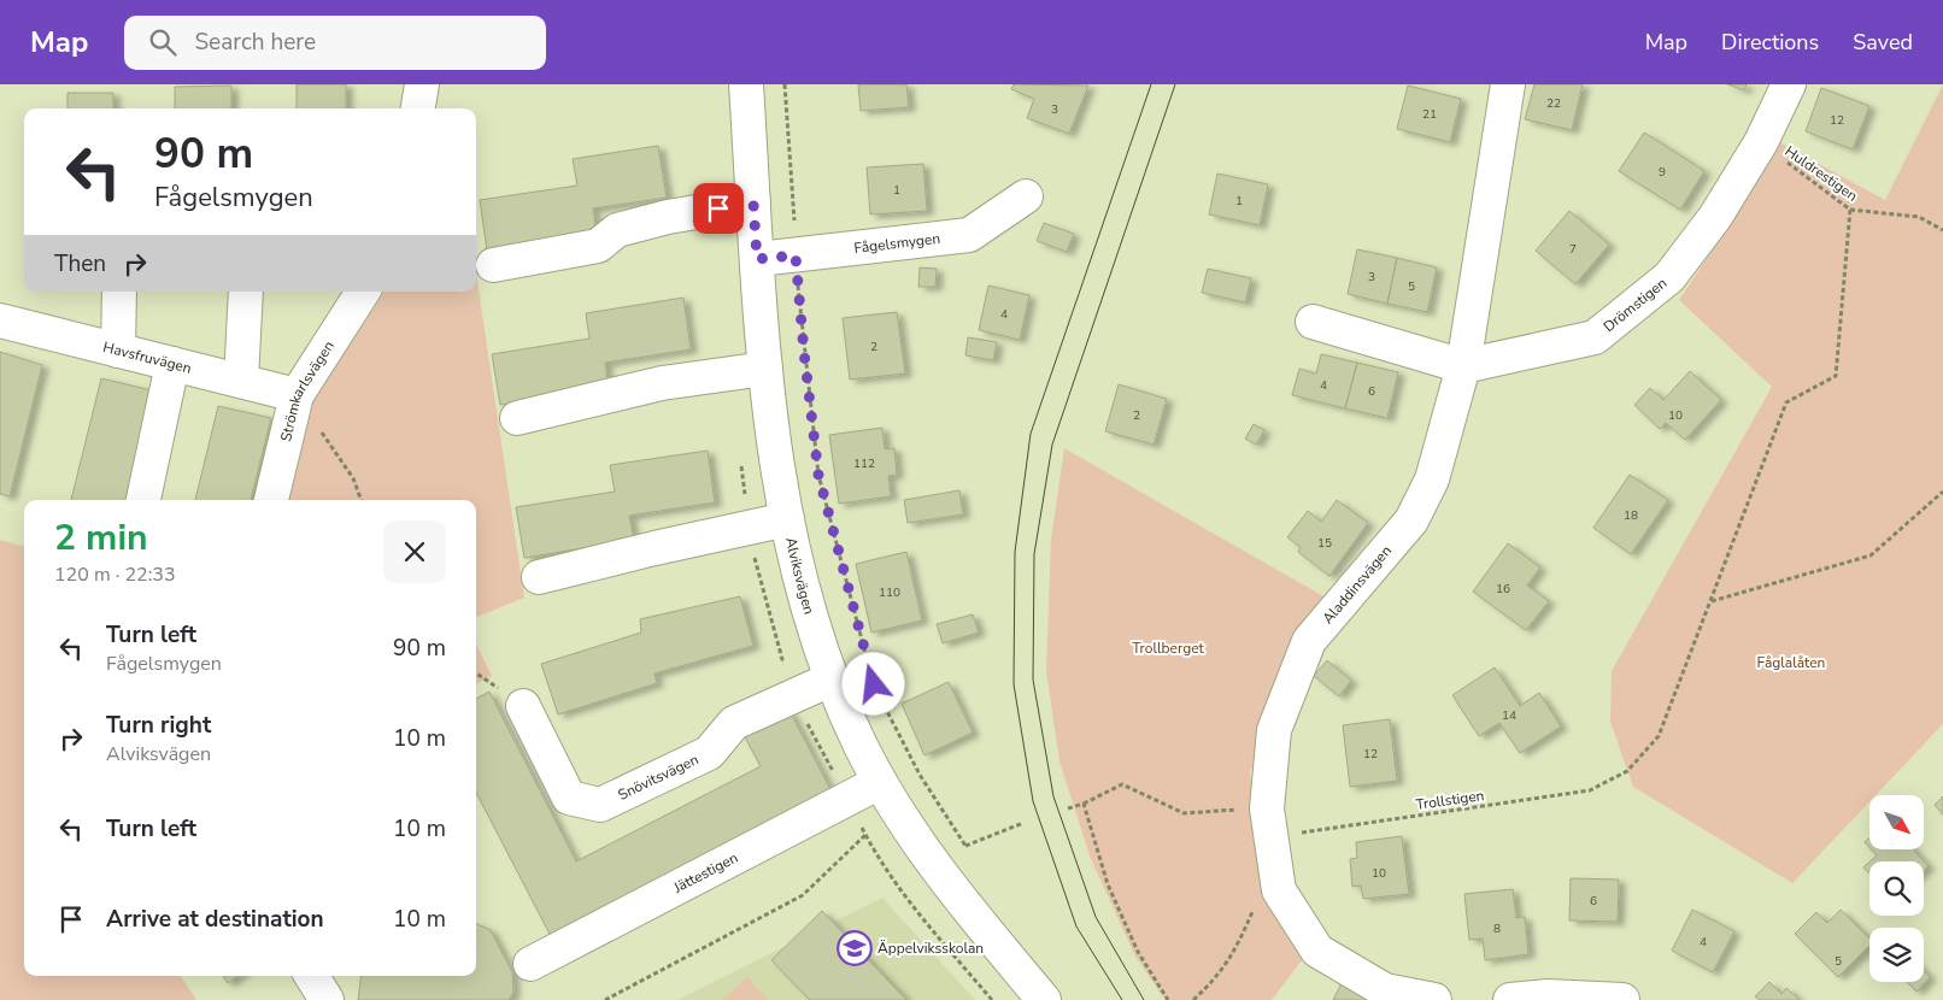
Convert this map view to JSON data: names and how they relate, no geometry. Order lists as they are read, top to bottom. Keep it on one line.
{"streets":{"street":["Fågelsmygen","Drömstigen","Havsfruvägen","Strömkarlsvägen","Alviksvägen","Aladdinsvägen","Snövitsvägen","Jättestigen"],"path":["Huldrestigen","Trollstigen"]},"crossings":[["Huldrestigen","Drömstigen"],["Fågelsmygen","Alviksvägen"],["Drömstigen","Aladdinsvägen"],["Havsfruvägen","Strömkarlsvägen"],["Alviksvägen","Snövitsvägen"],["Alviksvägen","Jättestigen"],["Aladdinsvägen","Trollstigen"]],"parks":["Trollberget","Fåglalåten"],"places":{"school or university":["Äppelviksskolan"]},"house_numbers":["22","3","21","12","9","1","1","7","3","5","4","2","4","6","2","10","112","18","15","16","110","14","12","10","6","8","4","5"],"north":"bottom right","page":{"header":"Map","search":"Search here","nav":["Map","Directions","Saved"],"turn":["90 m","Fågelsmygen"],"then":"Then","heading":["2 min","120 m · 22:33"],"list":[{"name":"Turn left","note":"Fågelsmygen","value":"90 m"},{"name":"Turn right","note":"Alviksvägen","value":"10 m"},{"name":"Turn left","value":"10 m"},{"name":"Arrive at destination","value":"10 m"}]}}
